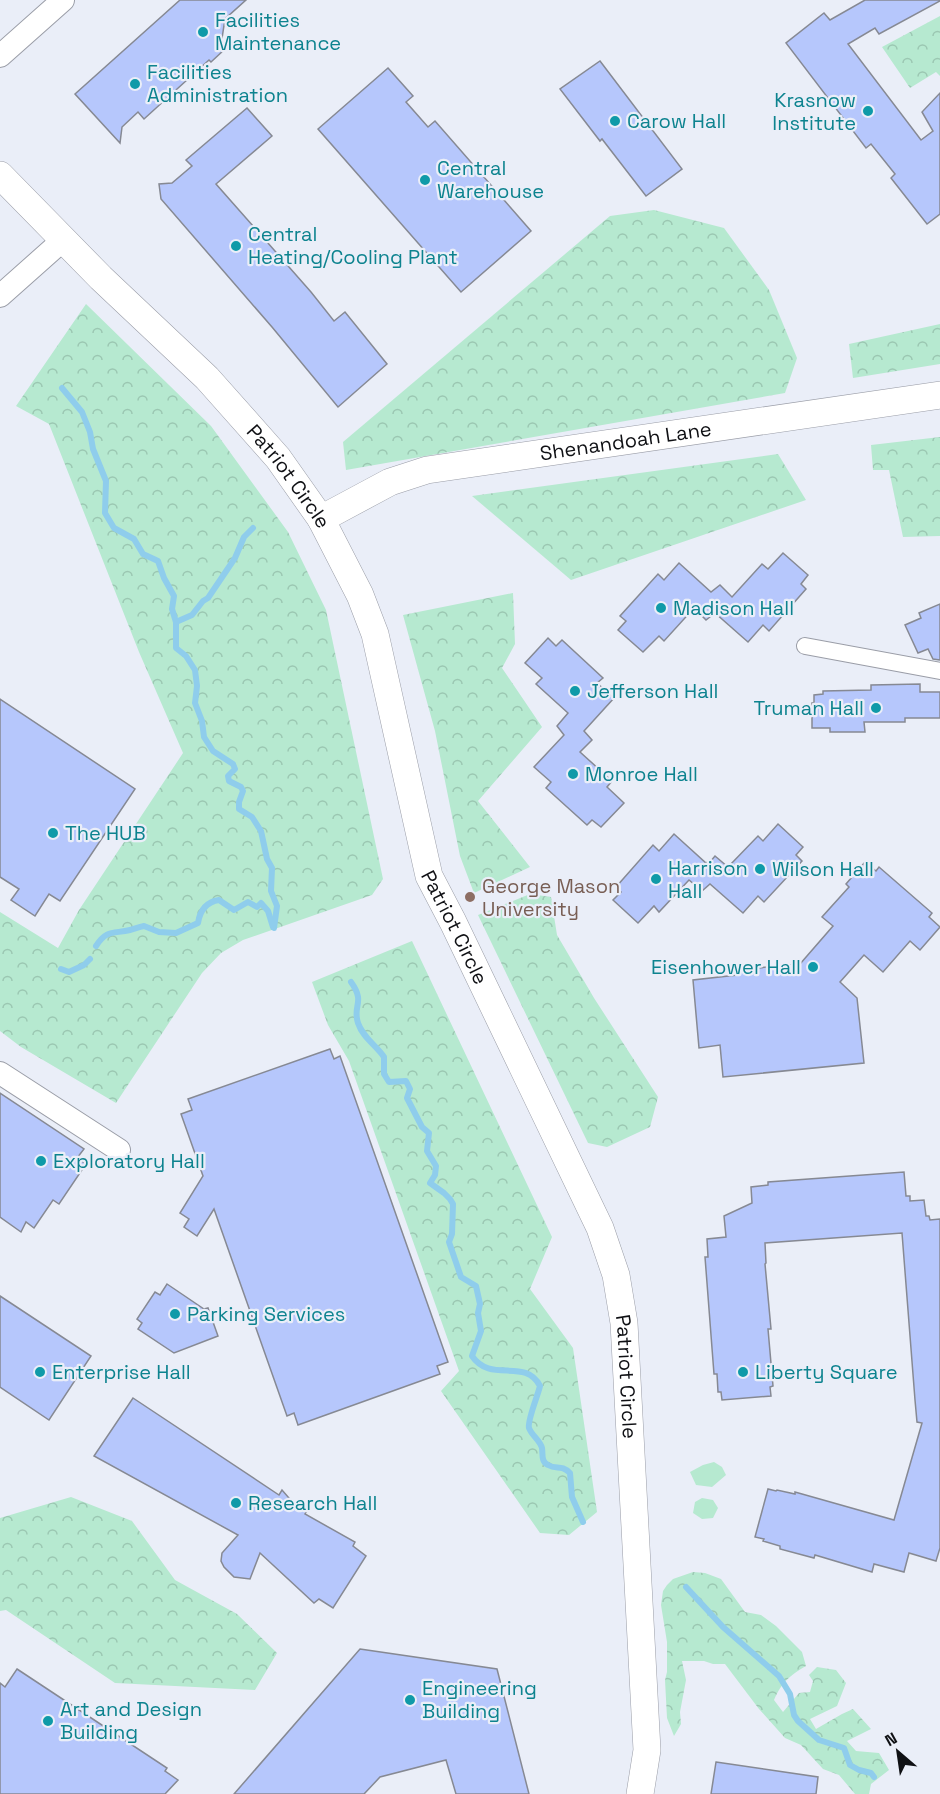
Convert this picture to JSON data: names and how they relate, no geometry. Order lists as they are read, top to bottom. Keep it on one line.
{"streets":{"street":["Shenandoah Lane","Patriot Circle"]},"crossings":[["Shenandoah Lane","Patriot Circle"]],"places":["Facilities Maintenance","Facilities Administration","Krasnow Institute","Carow Hall","Central Warehouse","Central Heating/Cooling Plant","Madison Hall","Jefferson Hall","Truman Hall","Monroe Hall","The HUB","Wilson Hall","Harrison Hall","George Mason University","Eisenhower Hall","Exploratory Hall","Parking Services","Enterprise Hall","Liberty Square","Research Hall","Engineering Building","Art and Design Building"],"north":"top left"}
